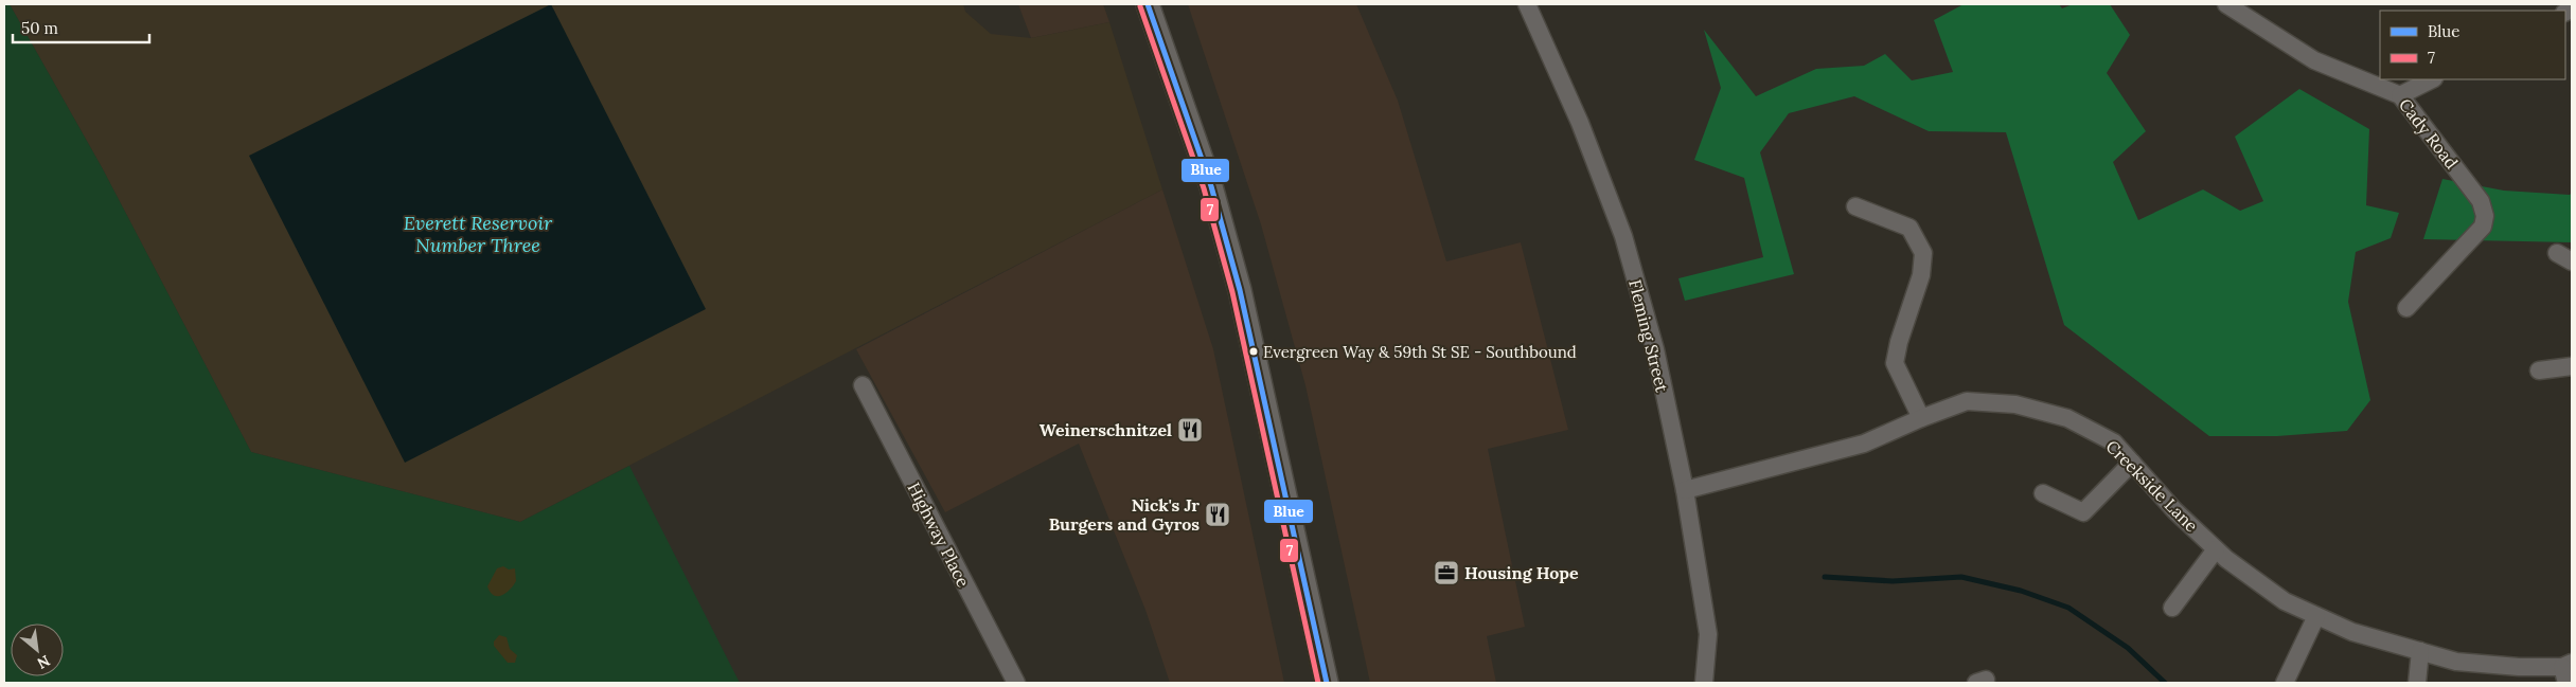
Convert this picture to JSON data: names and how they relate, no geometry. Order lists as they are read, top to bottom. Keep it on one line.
{"streets":{"street":["Cady Road","Fleming Street","Creekside Lane","Highway Place"]},"crossings":[["Fleming Street","Creekside Lane"]],"water":["Everett Reservoir Number Three"],"places":{"other":["Evergreen Way & 59th St SE - Southbound"],"restaurant":["Weinerschnitzel","Nick's Jr Burgers and Gyros"],"office":["Housing Hope"]},"lines":["transit line Blue","transit line 7"],"legend":["Blue","7"],"scale_bar":"50 m","north":"bottom right"}
